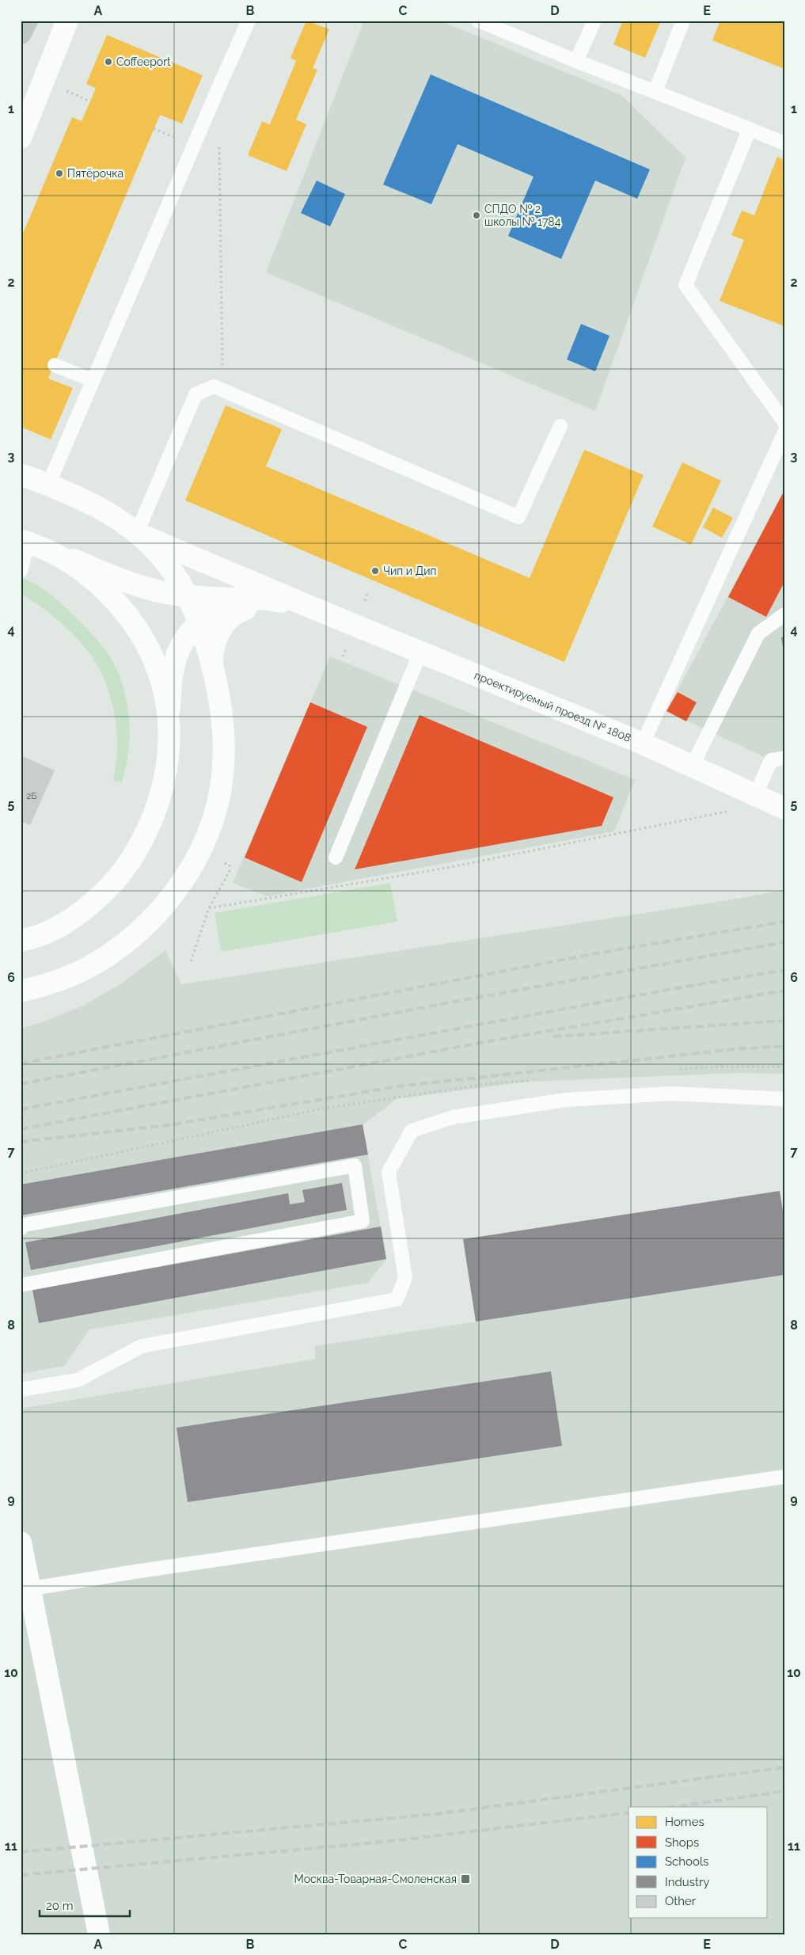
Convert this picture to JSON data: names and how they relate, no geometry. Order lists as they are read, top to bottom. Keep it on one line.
{"streets":{"main road":["проектируемый проезд № 1808"]},"places":{"other":["Coffeeport","Пятёрочка","СПДО № 2 школы № 1784","Чип и Дип"],"transit":["Москва-Товарная-Смоленская"]},"house_numbers":["2Б"],"legend":["Homes","Shops","Schools","Industry","Other"],"scale_bar":"20 m","grid":{"columns":["A","B","C","D","E"],"rows":["1","2","3","4","5","6","7","8","9","10","11"]}}
